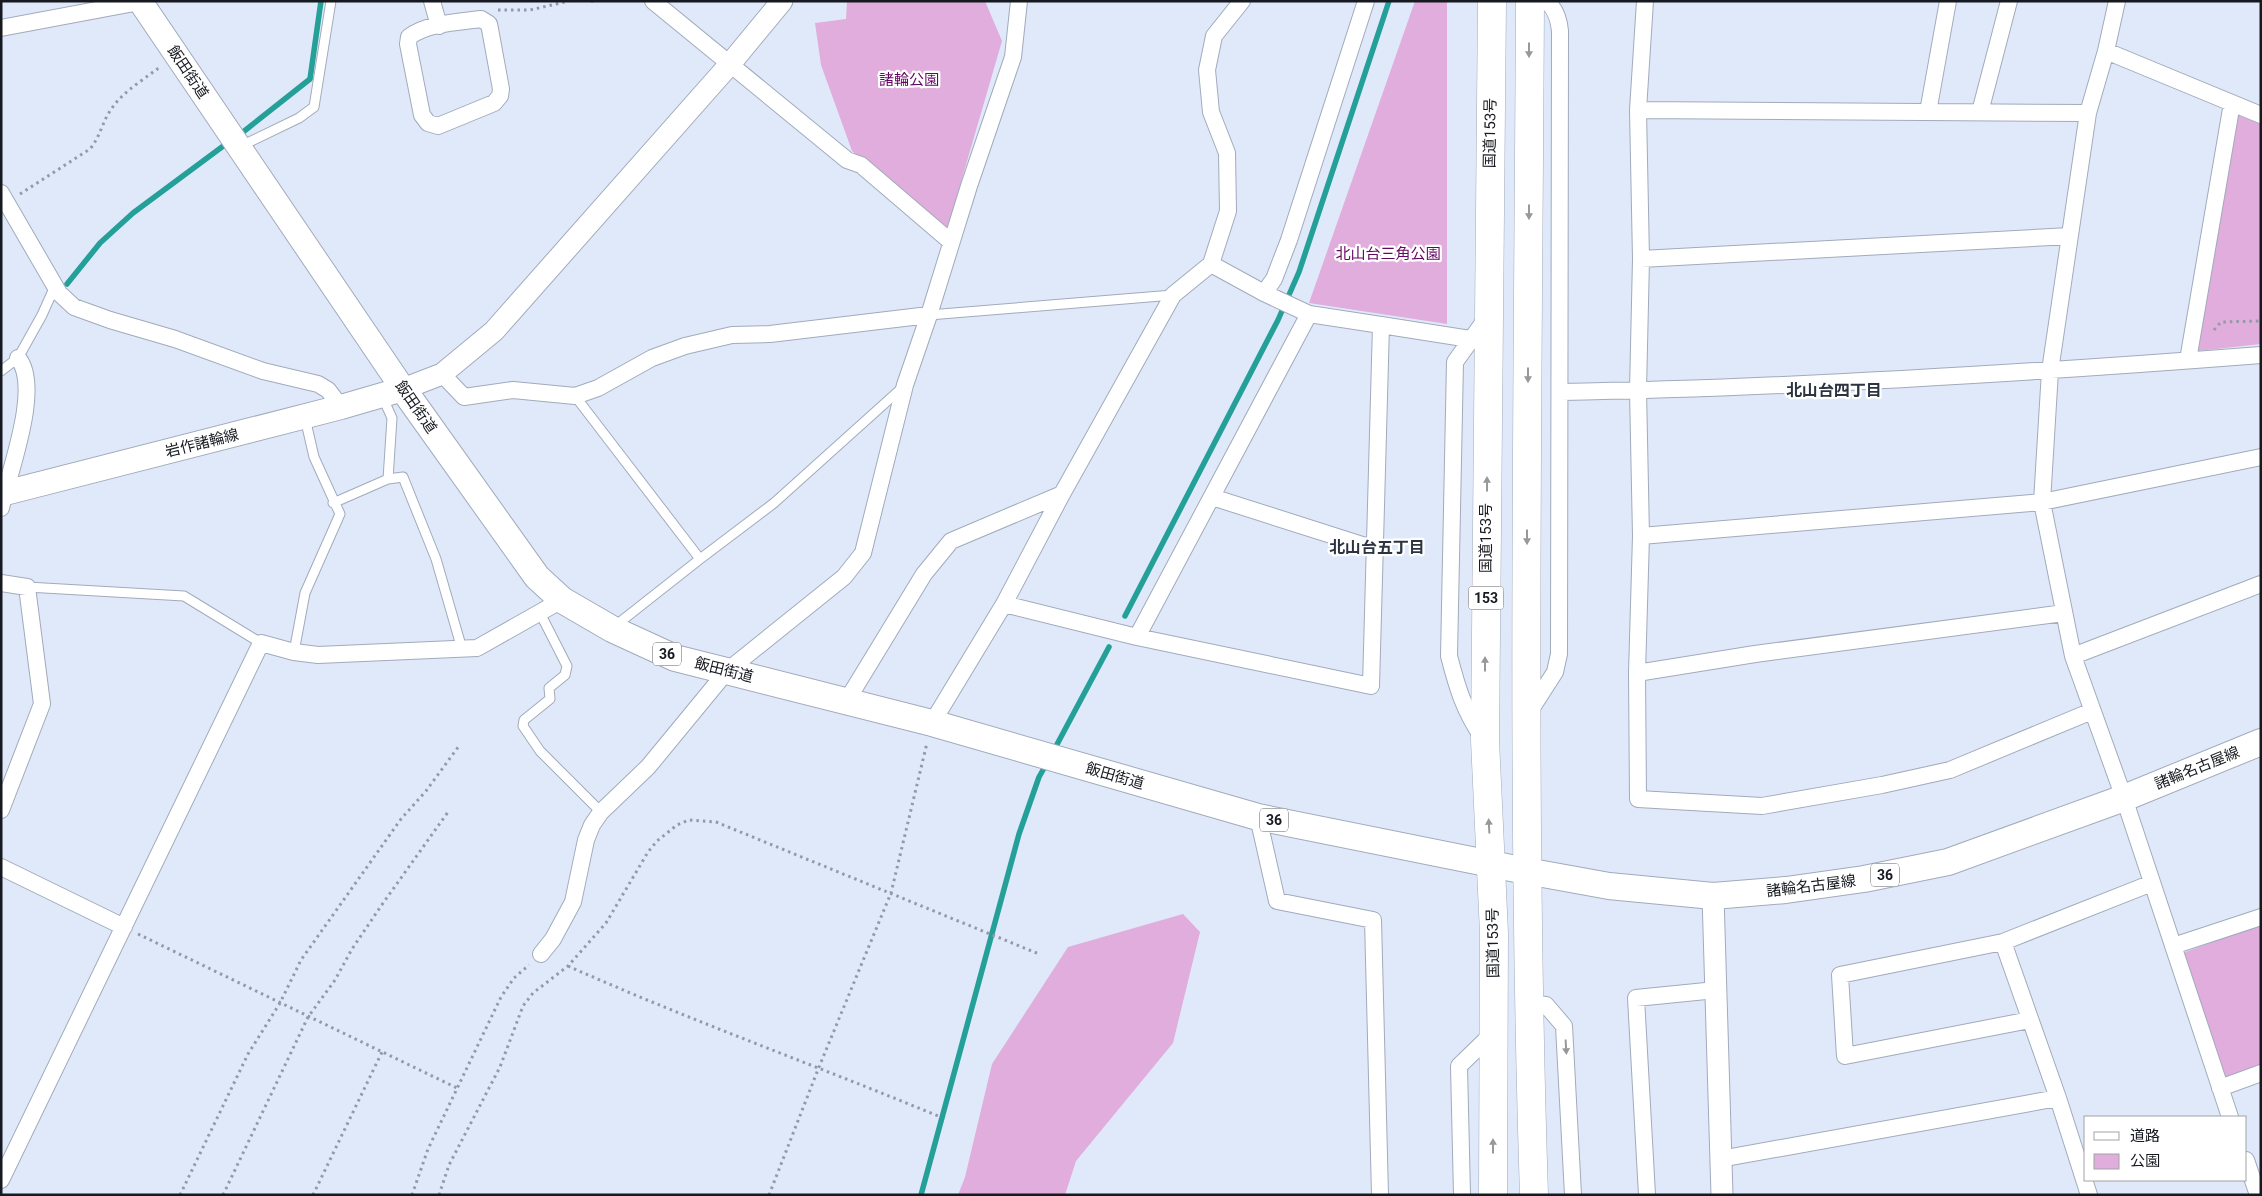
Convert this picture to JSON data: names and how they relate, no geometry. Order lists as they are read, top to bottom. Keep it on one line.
{"streets":{"highway":["国道153号","153"],"main road":["飯田街道","岩作諸輪線","36","諸輪名古屋線"]},"crossings":[["飯田街道","国道153号"],["飯田街道","岩作諸輪線"],["飯田街道","諸輪名古屋線"],["国道153号","諸輪名古屋線"]],"districts":["北山台四丁目","北山台五丁目"],"parks":["諸輪公園","北山台三角公園"],"legend":["道路","公園"]}
